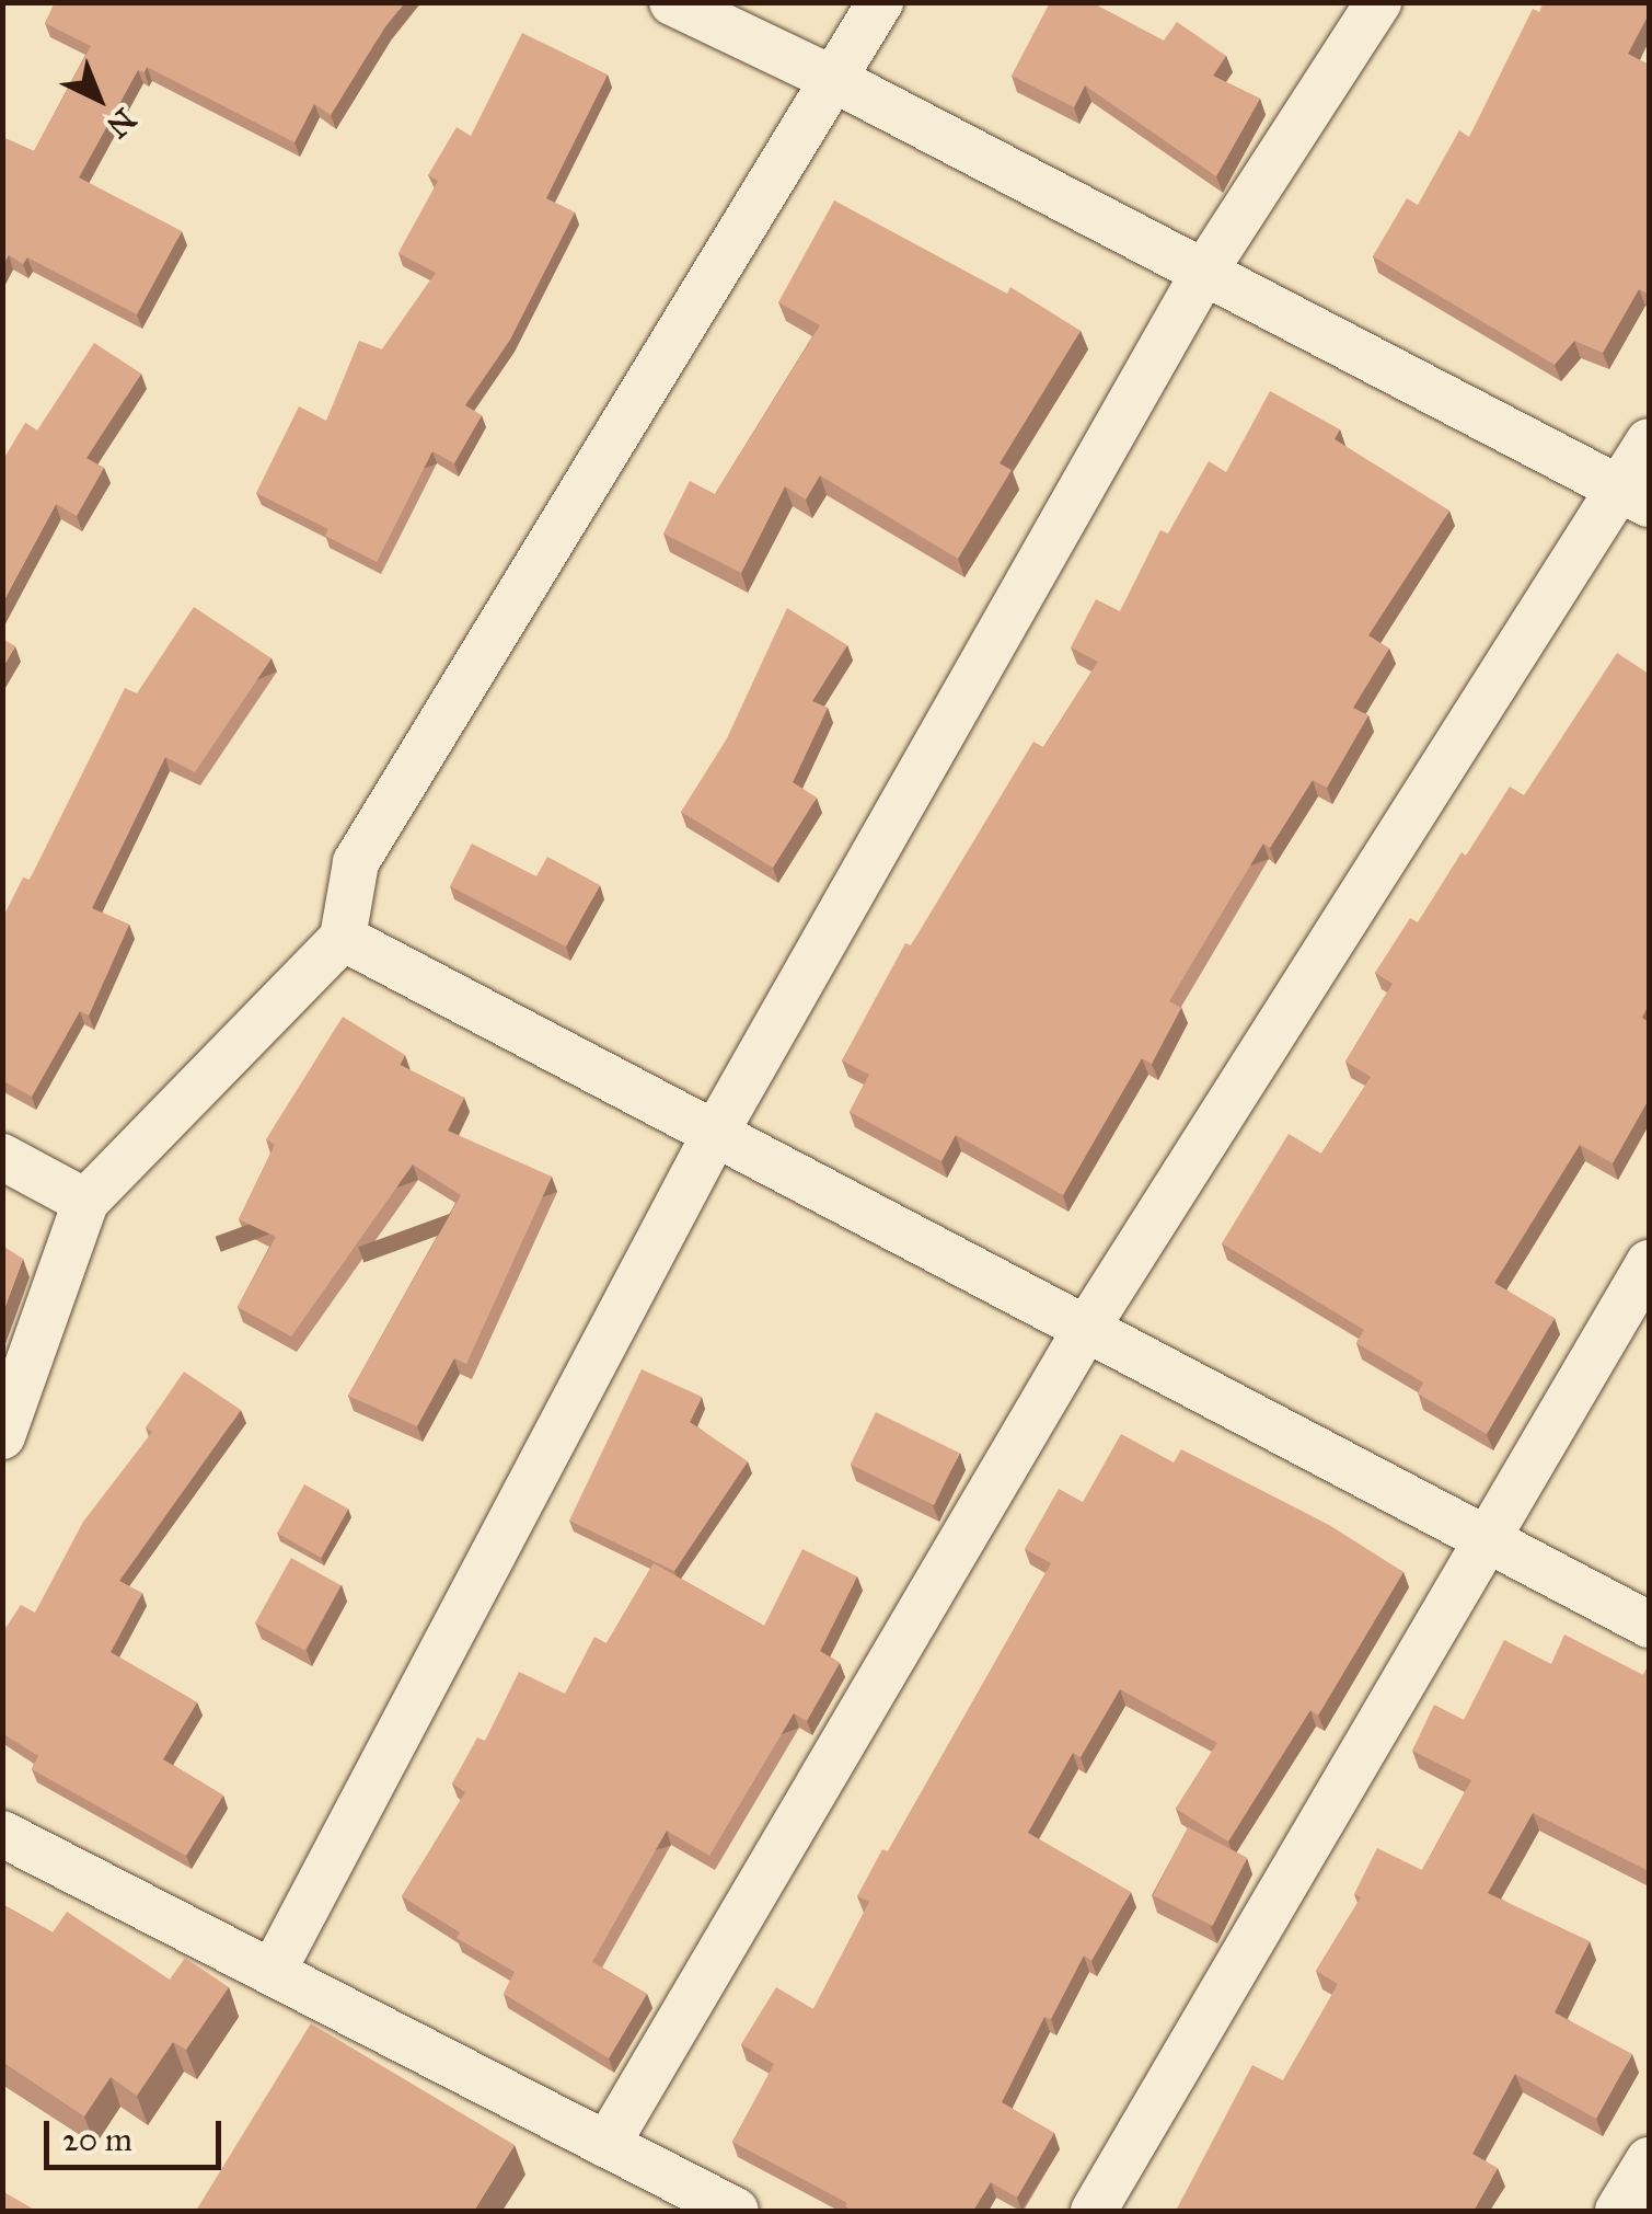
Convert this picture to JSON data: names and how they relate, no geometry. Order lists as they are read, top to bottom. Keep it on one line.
{"scale_bar":"20 m","north":"bottom right"}
